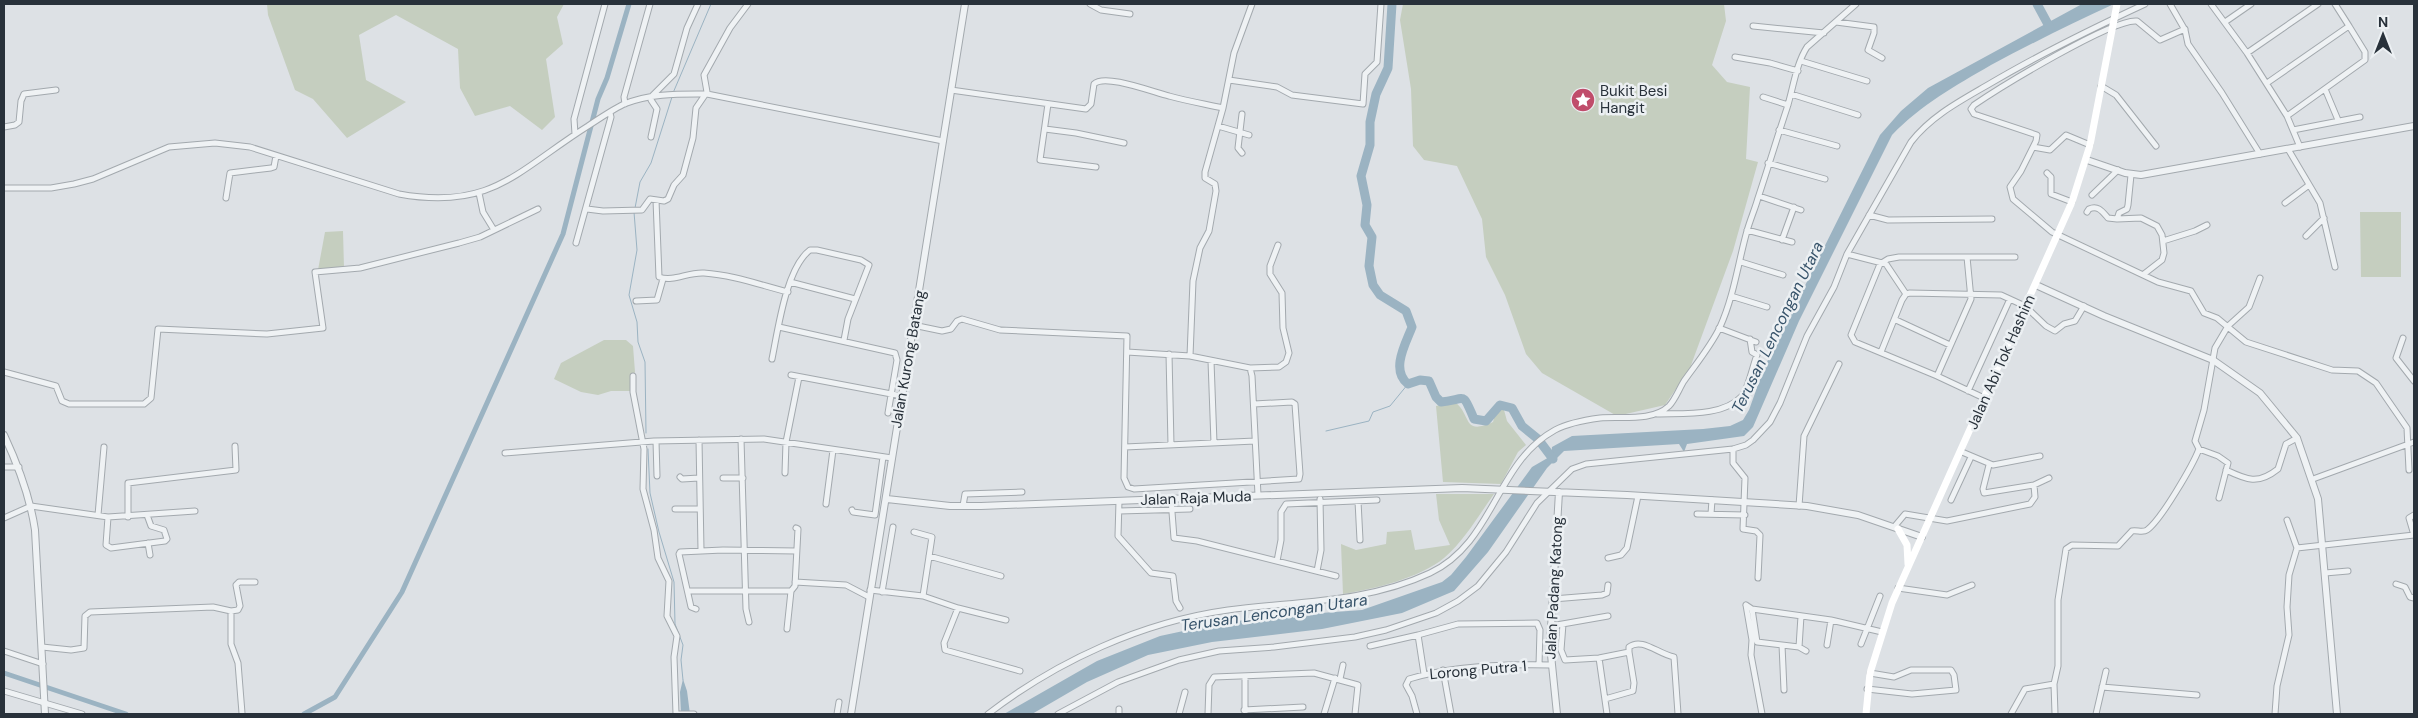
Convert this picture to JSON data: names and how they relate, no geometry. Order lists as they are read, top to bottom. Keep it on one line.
{"streets":{"main road":["Jalan Abi Tok Hashim"],"street":["Jalan Kurong Batang","Jalan Raja Muda","Jalan Padang Katong","Lorong Putra 1"]},"crossings":[["Jalan Kurong Batang","Jalan Raja Muda"],["Jalan Abi Tok Hashim","Jalan Raja Muda"],["Jalan Raja Muda","Jalan Padang Katong"],["Jalan Padang Katong","Lorong Putra 1"]],"water":["Terusan Lencongan Utara"],"places":{"place":["Bukit Besi Hangit"]},"north":"top"}
